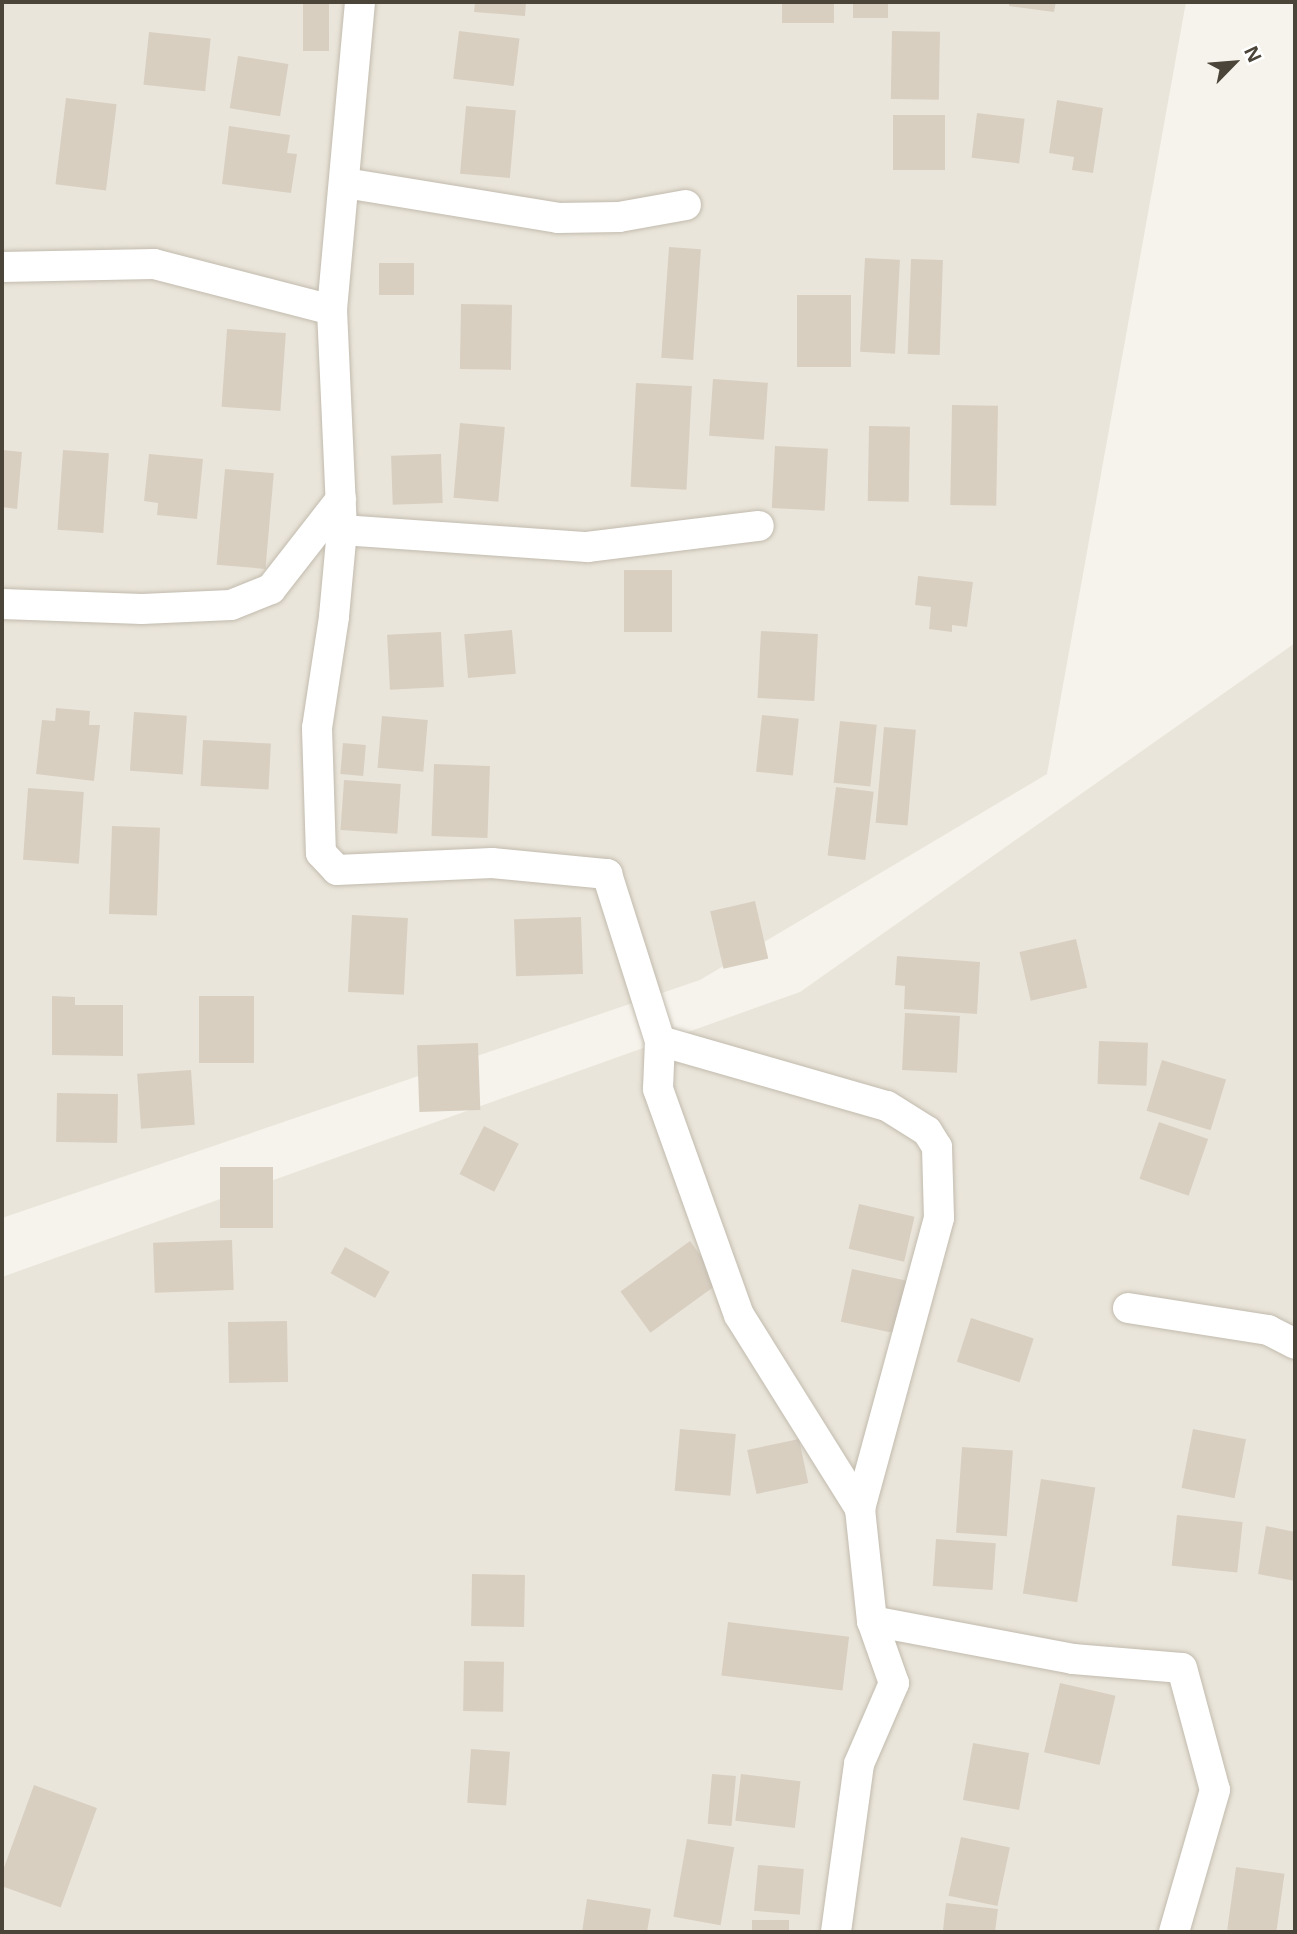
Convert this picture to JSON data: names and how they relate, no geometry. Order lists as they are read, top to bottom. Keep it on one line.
{"north":"top right"}
